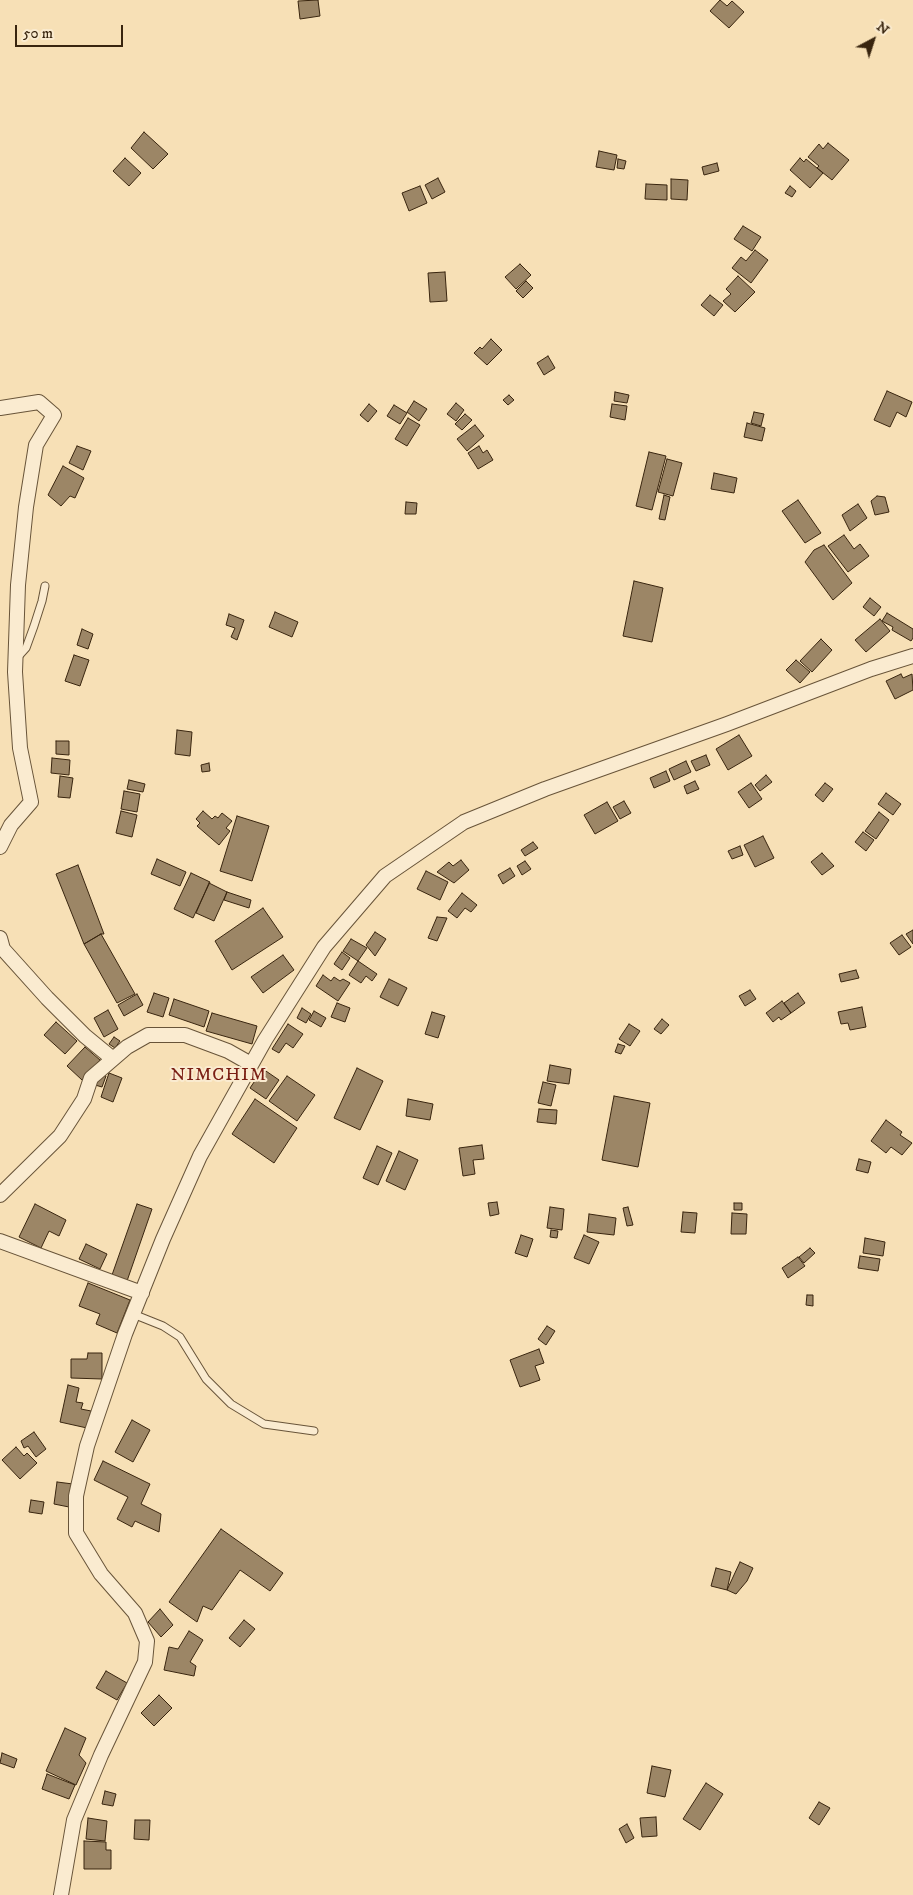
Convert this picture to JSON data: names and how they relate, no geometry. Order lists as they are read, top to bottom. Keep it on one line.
{"districts":["NIMCHIM"],"scale_bar":"50 m","north":"top right"}
